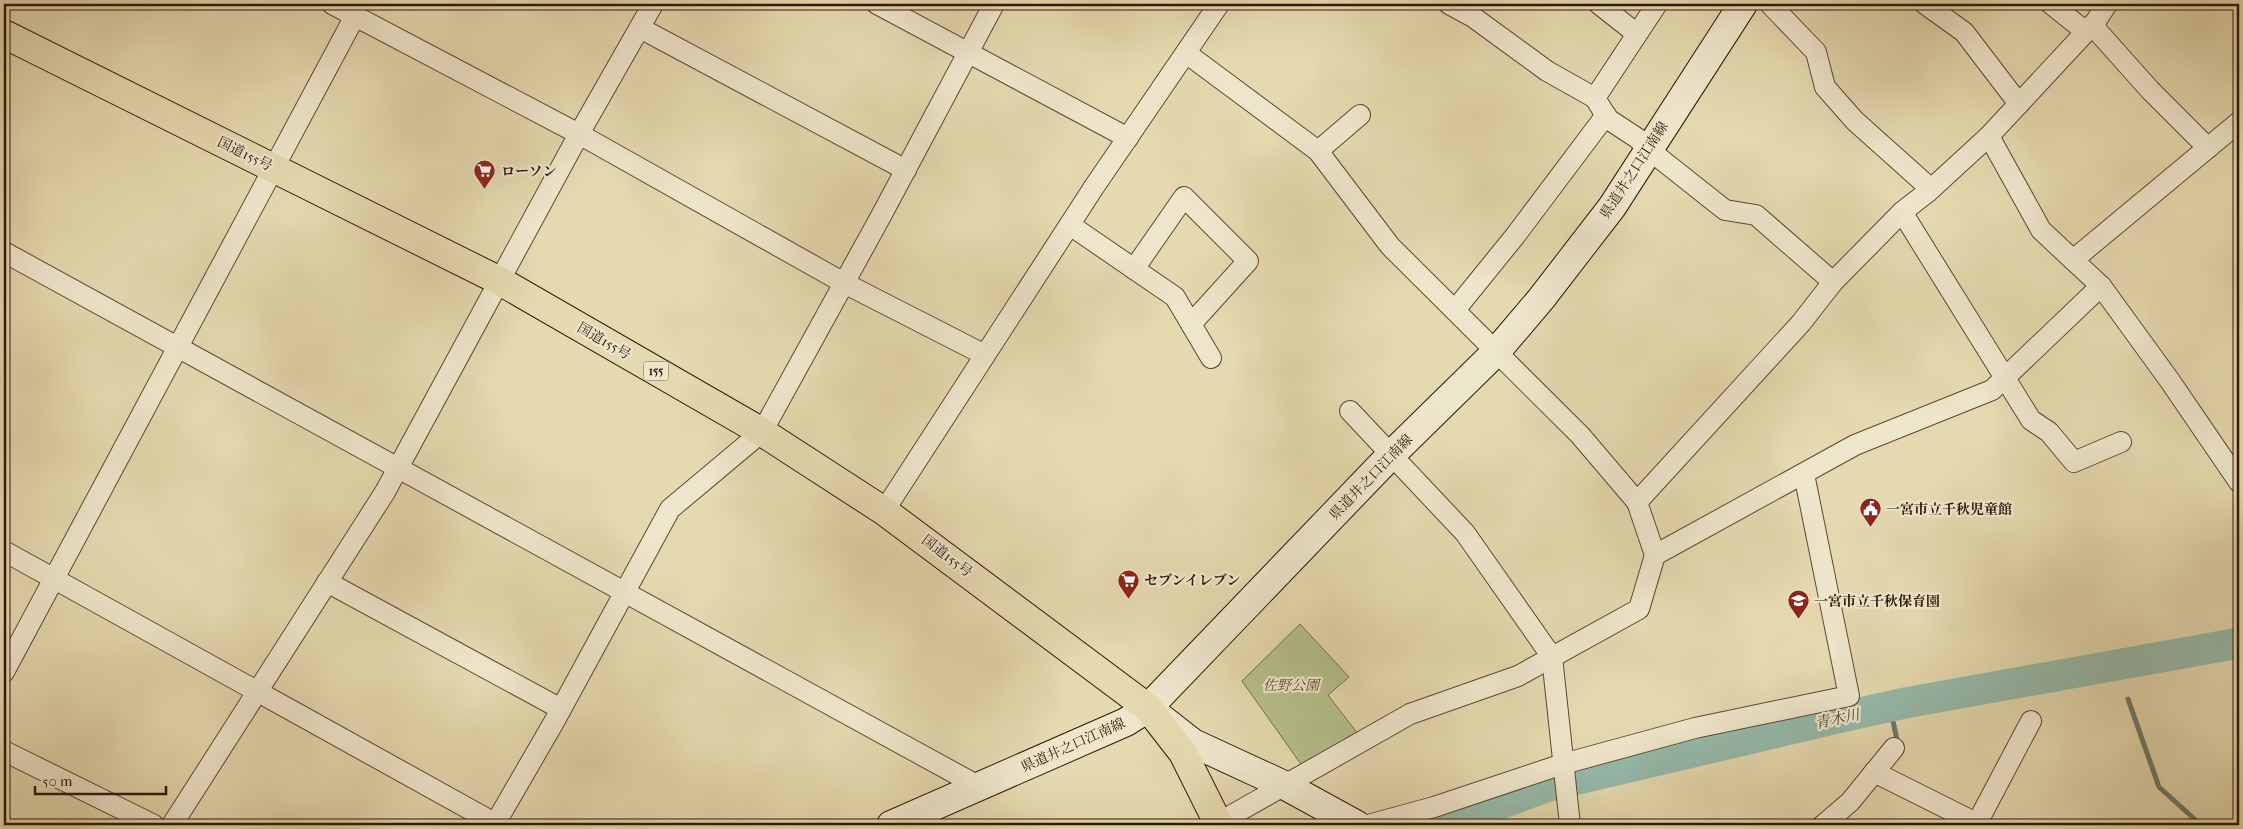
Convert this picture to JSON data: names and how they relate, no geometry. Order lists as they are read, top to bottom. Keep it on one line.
{"streets":{"highway":["国道155号","155"],"main road":["県道井之口江南線"]},"crossings":[["国道155号","県道井之口江南線"]],"water":["青木川"],"parks":["佐野公園"],"places":{"supermarket":["ローソン","セブンイレブン"],"public building":["一宮市立千秋児童館"],"school or university":["一宮市立千秋保育園"]},"scale_bar":"50 m"}
